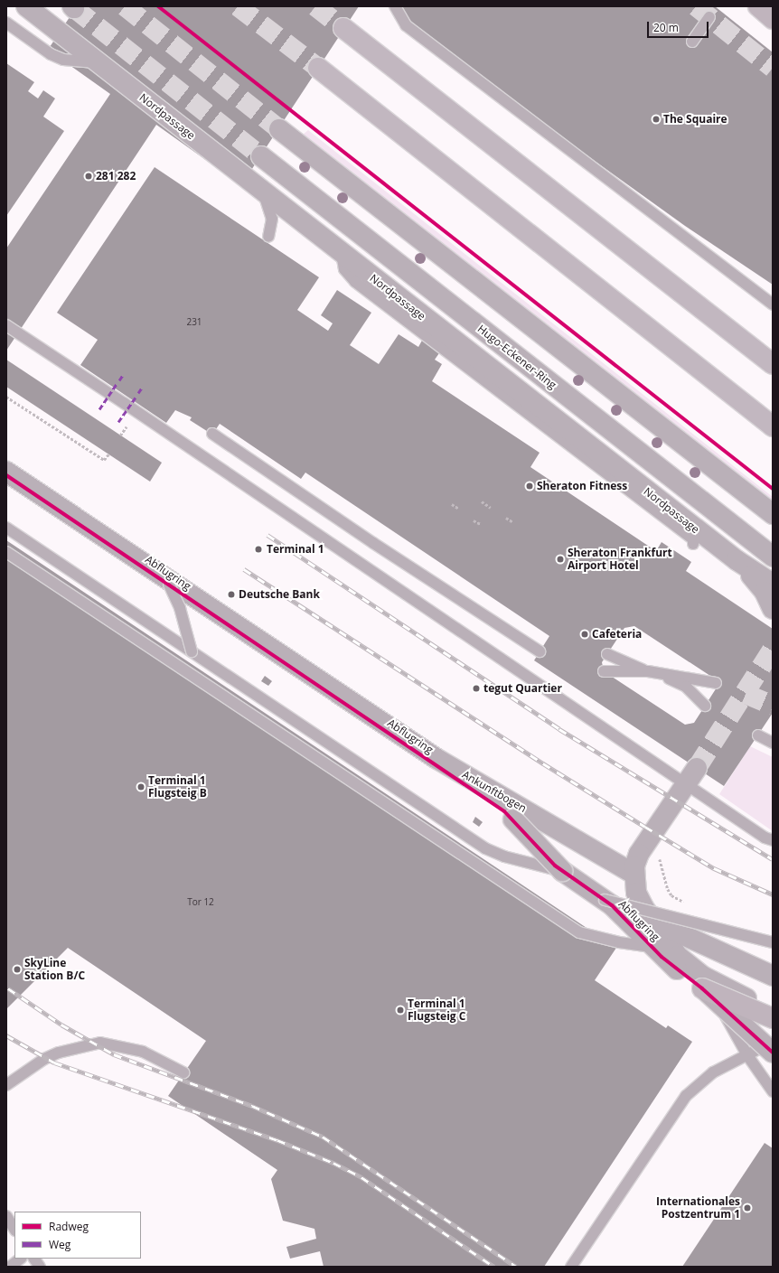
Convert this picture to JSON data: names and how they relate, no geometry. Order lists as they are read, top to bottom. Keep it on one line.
{"streets":{"street":["Nordpassage","Hugo-Eckener-Ring","Abflugring","Ankunftbogen"]},"places":["The Squaire","281 282","Sheraton Fitness","Terminal 1","Sheraton Frankfurt Airport Hotel","Deutsche Bank","Cafeteria","tegut Quartier","Terminal 1 Flugsteig B","SkyLine Station B/C","Terminal 1 Flugsteig C","Internationales Postzentrum 1"],"house_numbers":["231","Tor 12"],"legend":["Radweg","Weg"],"scale_bar":"20 m"}
